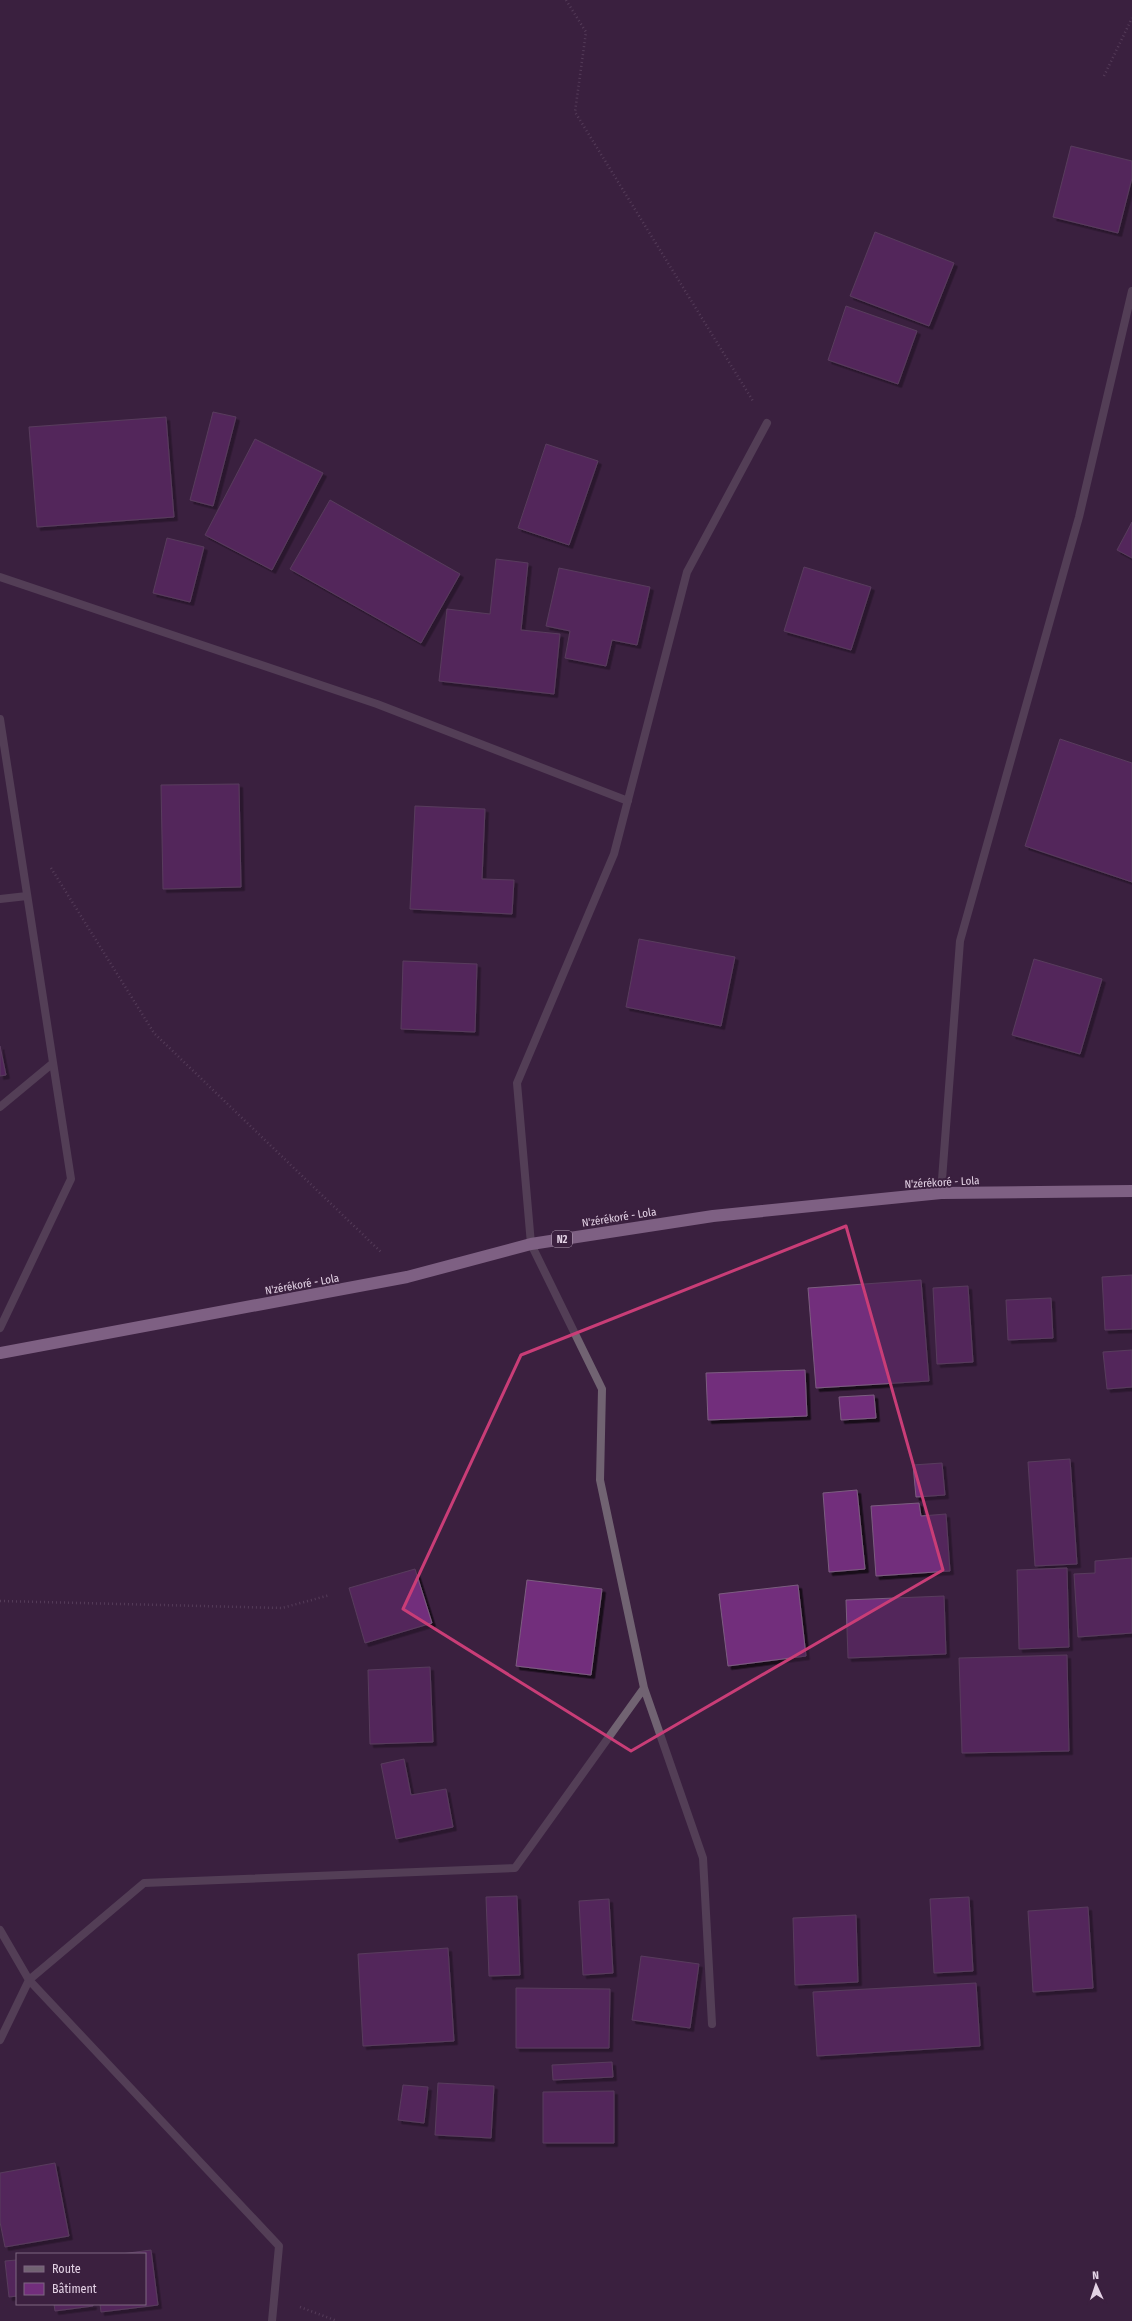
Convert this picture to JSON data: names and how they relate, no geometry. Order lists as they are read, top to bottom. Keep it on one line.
{"streets":{"highway":["N'zérékoré - Lola","N2"]},"legend":["Route","Bâtiment"],"north":"top"}
